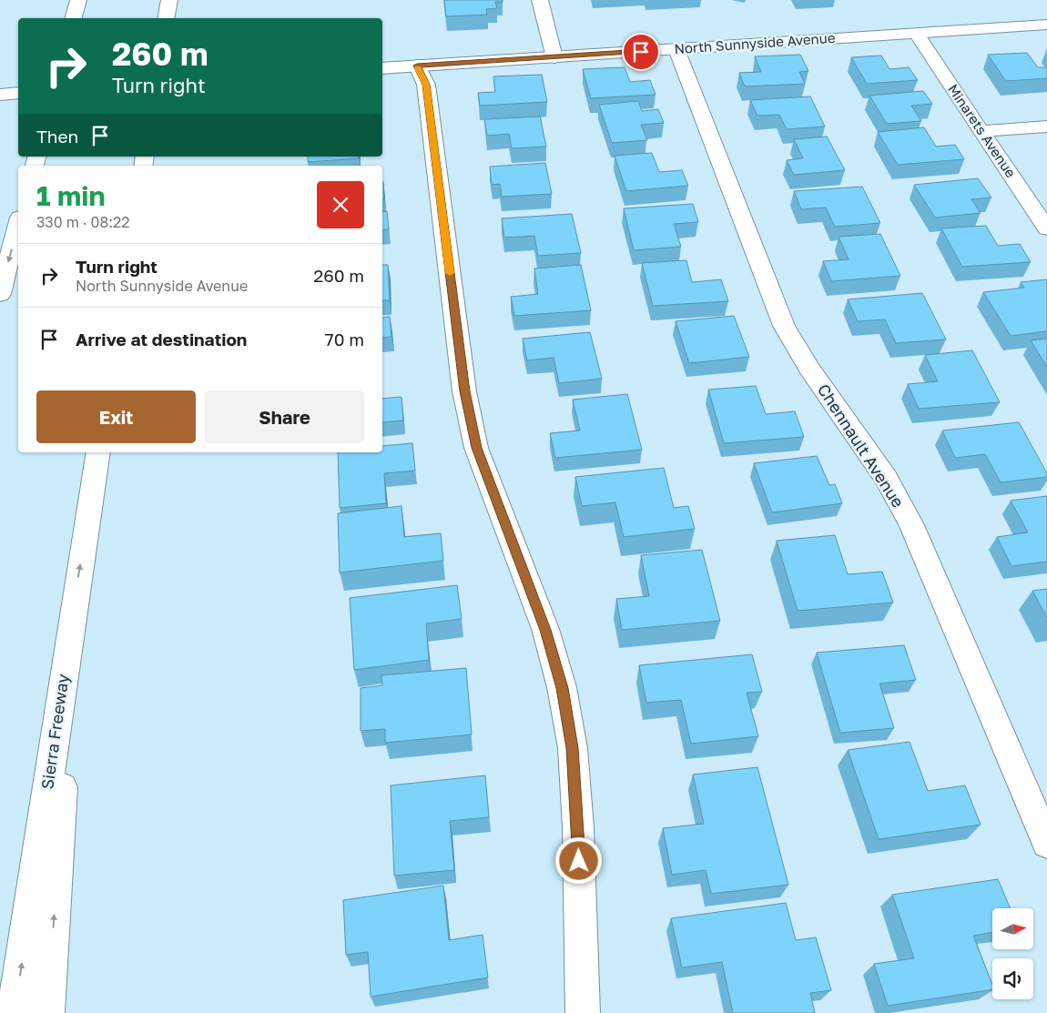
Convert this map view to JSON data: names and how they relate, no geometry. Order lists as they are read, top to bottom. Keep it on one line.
{"streets":{"main road":["North Sunnyside Avenue","Minarets Avenue","Chennault Avenue","Sierra Freeway"]},"crossings":[["North Sunnyside Avenue","Minarets Avenue"],["North Sunnyside Avenue","Chennault Avenue"]],"north":"right","page":{"turn":["260 m","Turn right"],"then":"Then","heading":["1 min","330 m · 08:22"],"list":[{"name":"Turn right","note":"North Sunnyside Avenue","value":"260 m"},{"name":"Arrive at destination","value":"70 m"}],"buttons":["Exit","Share"]}}
